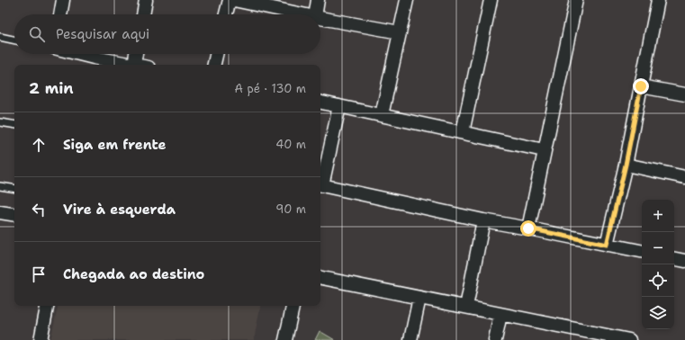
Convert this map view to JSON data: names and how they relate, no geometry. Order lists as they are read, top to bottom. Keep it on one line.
{"page":{"search":"Pesquisar aqui","heading":["2 min","A pé · 130 m"],"list":[["Siga em frente","40 m"],["Vire à esquerda","90 m"],"Chegada ao destino"],"map_buttons":["+","−"]}}
